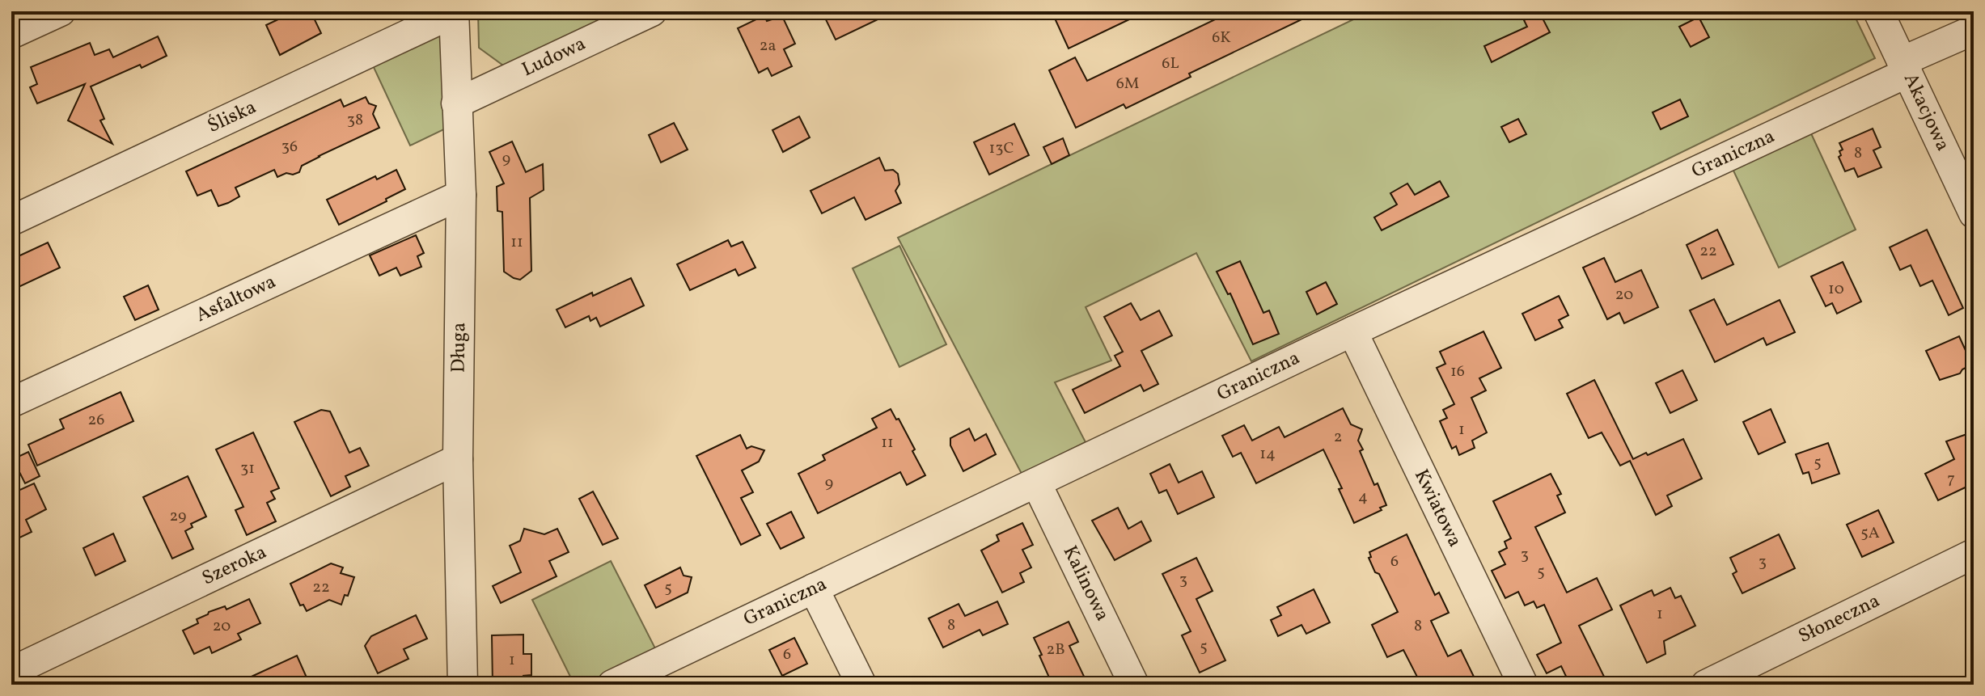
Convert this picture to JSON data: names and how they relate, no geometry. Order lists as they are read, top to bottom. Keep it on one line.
{"streets":{"street":["Ludowa","Akacjowa","Śliska","Graniczna","Asfaltowa","Długa","Kwiatowa","Szeroka","Kalinowa","Słoneczna"]},"crossings":[["Ludowa","Długa"],["Akacjowa","Graniczna"],["Śliska","Długa"],["Graniczna","Kwiatowa"],["Graniczna","Kalinowa"],["Asfaltowa","Długa"],["Długa","Szeroka"]],"house_numbers":["6K","2a","6L","6M","38","36","13C","8","9","11","22","10","20","16","26","1","2","11","14","5","31","7","9","4","29","5A","3","6","3","5","3","22","5","1","8","20","8","5","2B","6","1"]}
